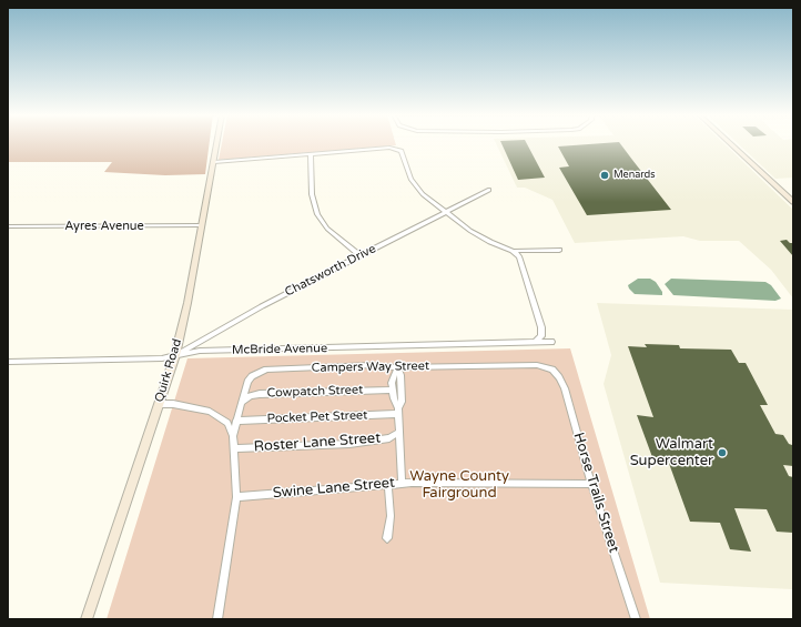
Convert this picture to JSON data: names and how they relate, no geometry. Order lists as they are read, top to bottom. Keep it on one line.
{"streets":{"street":["Ayres Avenue","Chatsworth Drive","McBride Avenue","Campers Way Street","Quirk Road","Cowpatch Street","Pocket Pet Street","Roster Lane Street","Swine Lane Street","Horse Trails Street"]},"crossings":[["Ayres Avenue","Quirk Road"],["Chatsworth Drive","McBride Avenue"],["Chatsworth Drive","Quirk Road"],["McBride Avenue","Quirk Road"],["Campers Way Street","Cowpatch Street"],["Campers Way Street","Pocket Pet Street"],["Campers Way Street","Horse Trails Street"],["Swine Lane Street","Horse Trails Street"]],"parks":["Wayne County Fairground"],"places":["Menards","Walmart Supercenter"]}
